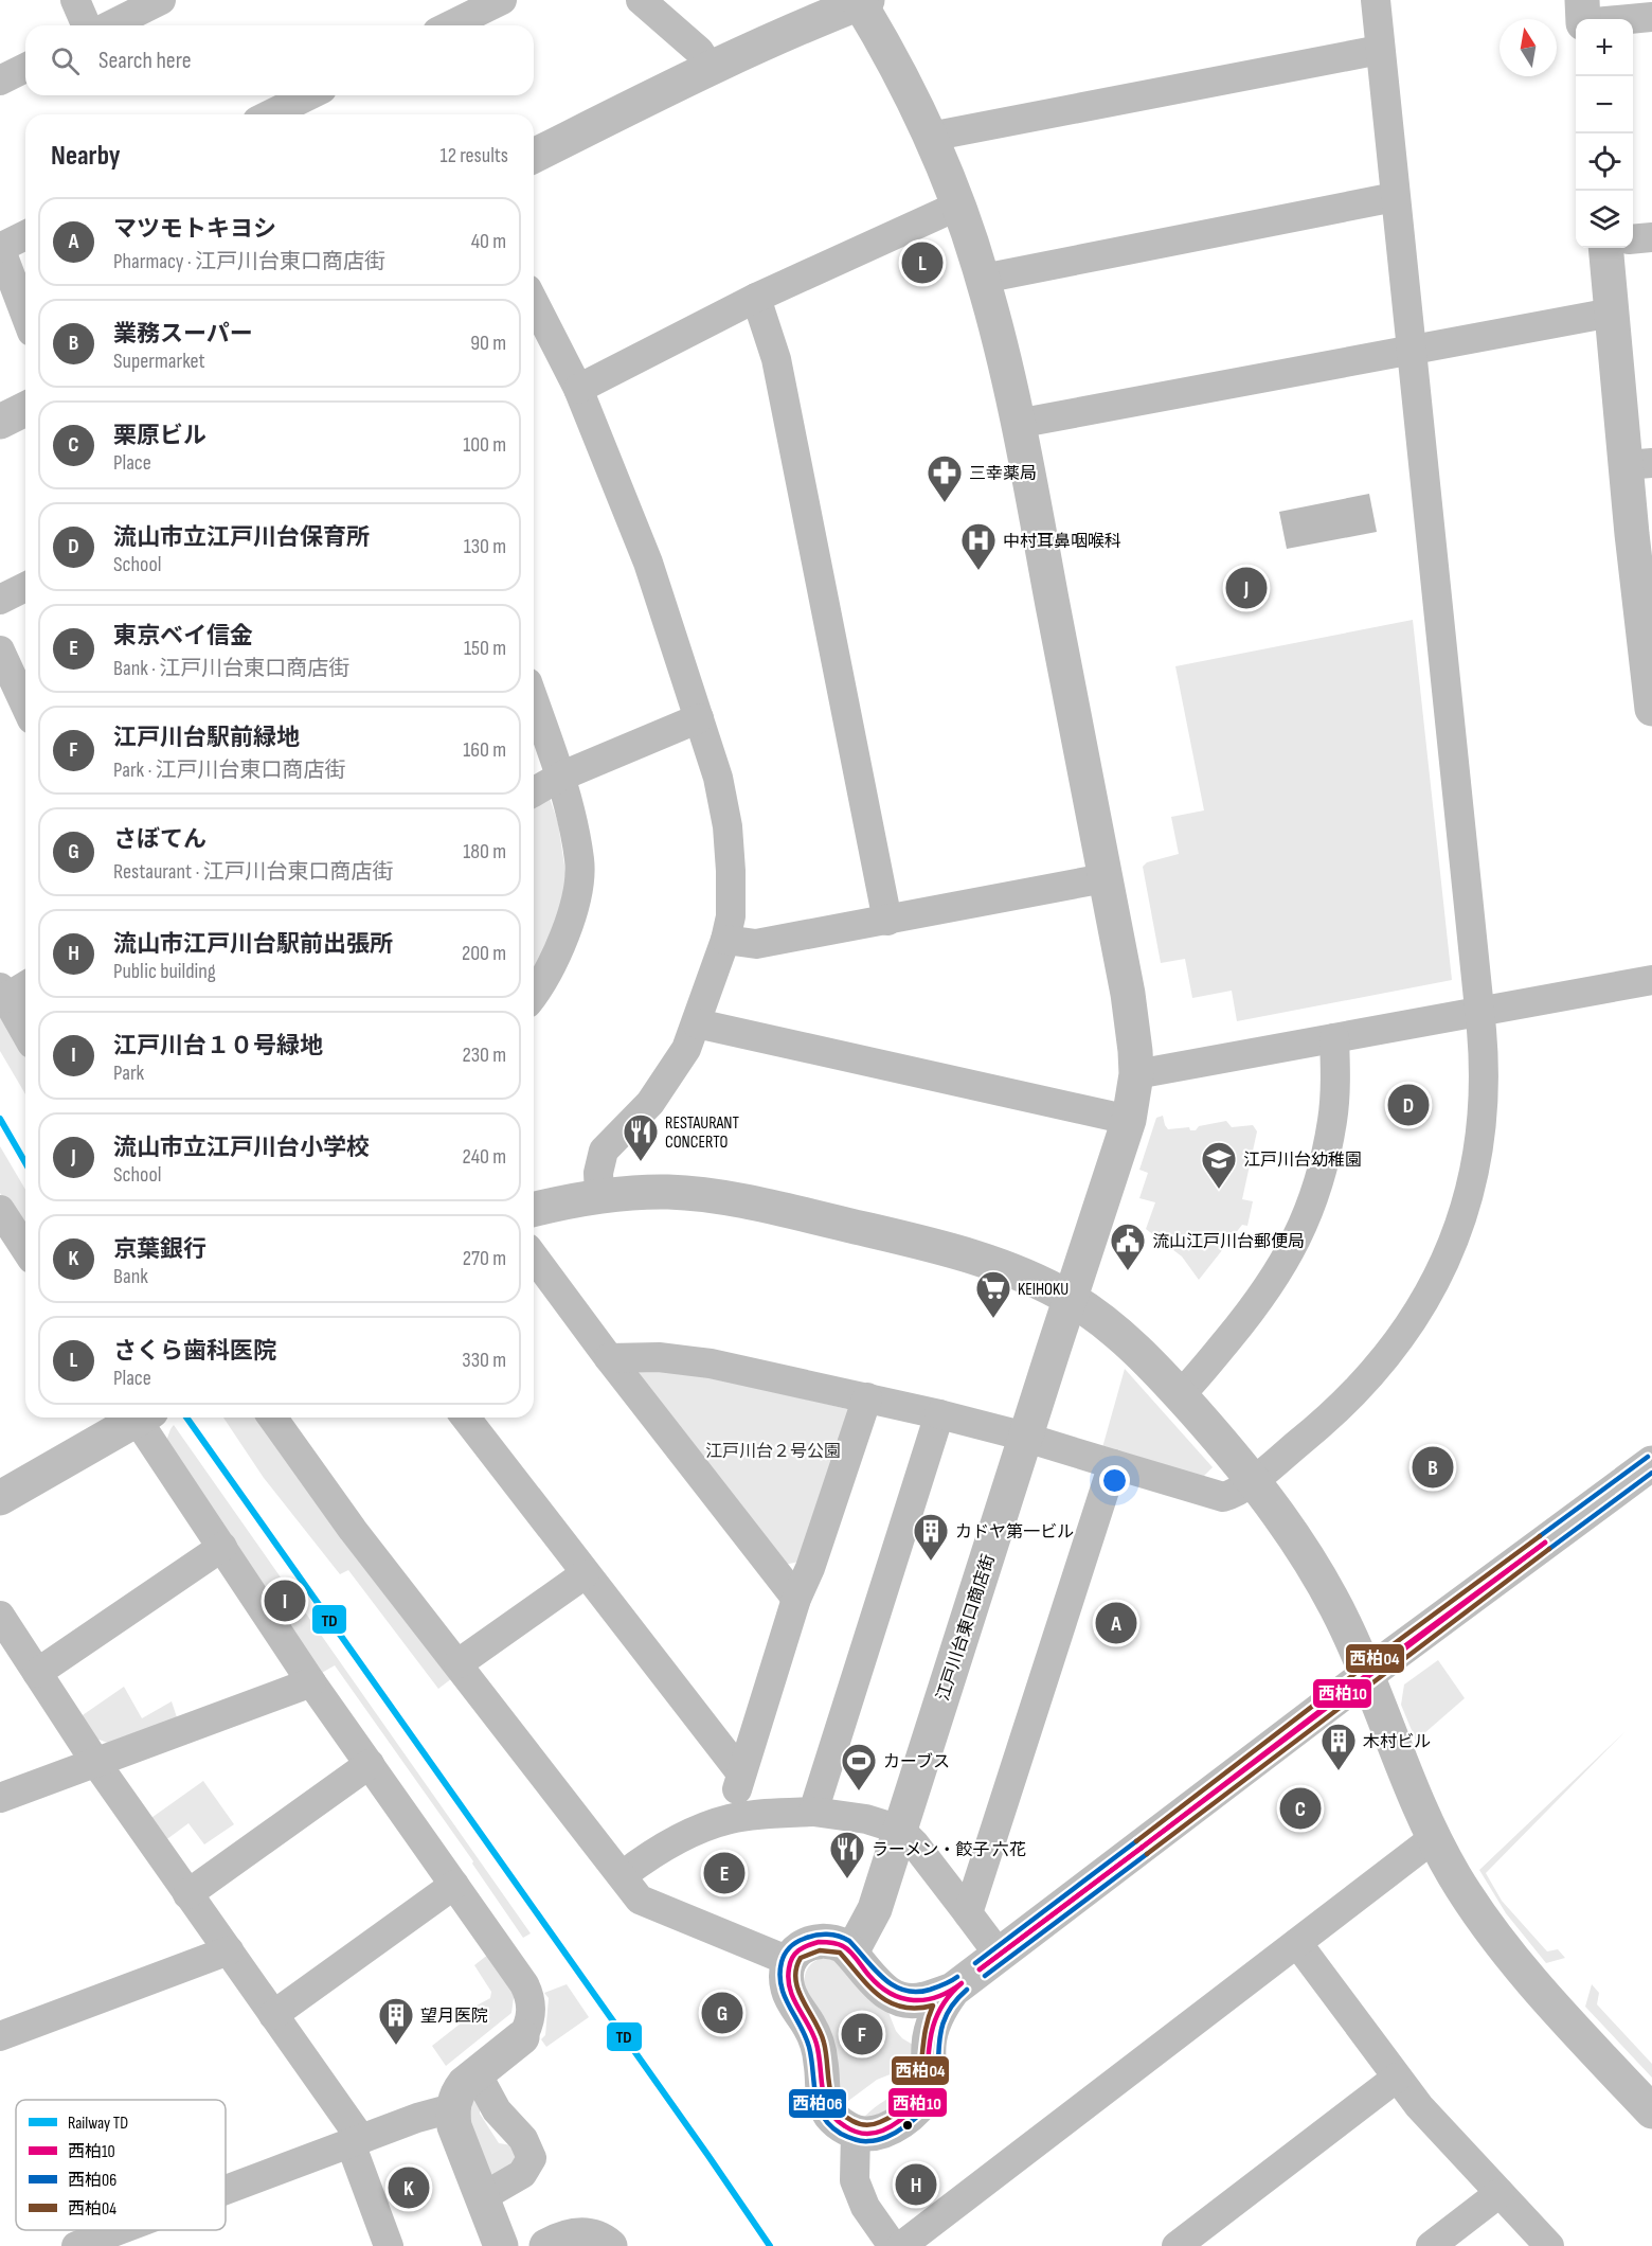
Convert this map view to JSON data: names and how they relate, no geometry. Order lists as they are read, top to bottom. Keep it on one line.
{"streets":{"street":["江戸川台東口商店街"]},"parks":["江戸川台２号公園"],"places":{"pharmacy":["三幸薬局"],"hospital":["中村耳鼻咽喉科"],"restaurant":["RESTAURANT CONCERTO","ラーメン・餃子 六花"],"school or university":["江戸川台幼稚園"],"public building":["流山江戸川台郵便局"],"supermarket":["KEIHOKU"],"building":["カドヤ第一ビル","木村ビル","望月医院"],"sports":["カーブス"]},"lines":["rail line TD","transit line 西柏06","transit line 西柏04","transit line 西柏10"],"legend":["Railway TD","西柏10","西柏06","西柏04"],"north":"top","page":{"map_buttons":["+","−"],"search":"Search here","heading":["Nearby","12 results"],"list":[{"mark":"A","name":"マツモトキヨシ","note":"Pharmacy · 江戸川台東口商店街","value":"40 m"},{"mark":"B","name":"業務スーパー","note":"Supermarket","value":"90 m"},{"mark":"C","name":"栗原ビル","note":"Place","value":"100 m"},{"mark":"D","name":"流山市立江戸川台保育所","note":"School","value":"130 m"},{"mark":"E","name":"東京ベイ信金","note":"Bank · 江戸川台東口商店街","value":"150 m"},{"mark":"F","name":"江戸川台駅前緑地","note":"Park · 江戸川台東口商店街","value":"160 m"},{"mark":"G","name":"さぼてん","note":"Restaurant · 江戸川台東口商店街","value":"180 m"},{"mark":"H","name":"流山市江戸川台駅前出張所","note":"Public building","value":"200 m"},{"mark":"I","name":"江戸川台１０号緑地","note":"Park","value":"230 m"},{"mark":"J","name":"流山市立江戸川台小学校","note":"School","value":"240 m"},{"mark":"K","name":"京葉銀行","note":"Bank","value":"270 m"},{"mark":"L","name":"さくら歯科医院","note":"Place","value":"330 m"}],"pins":["L","J","D","B","I","A","C","E","G","F","H","K"]}}
